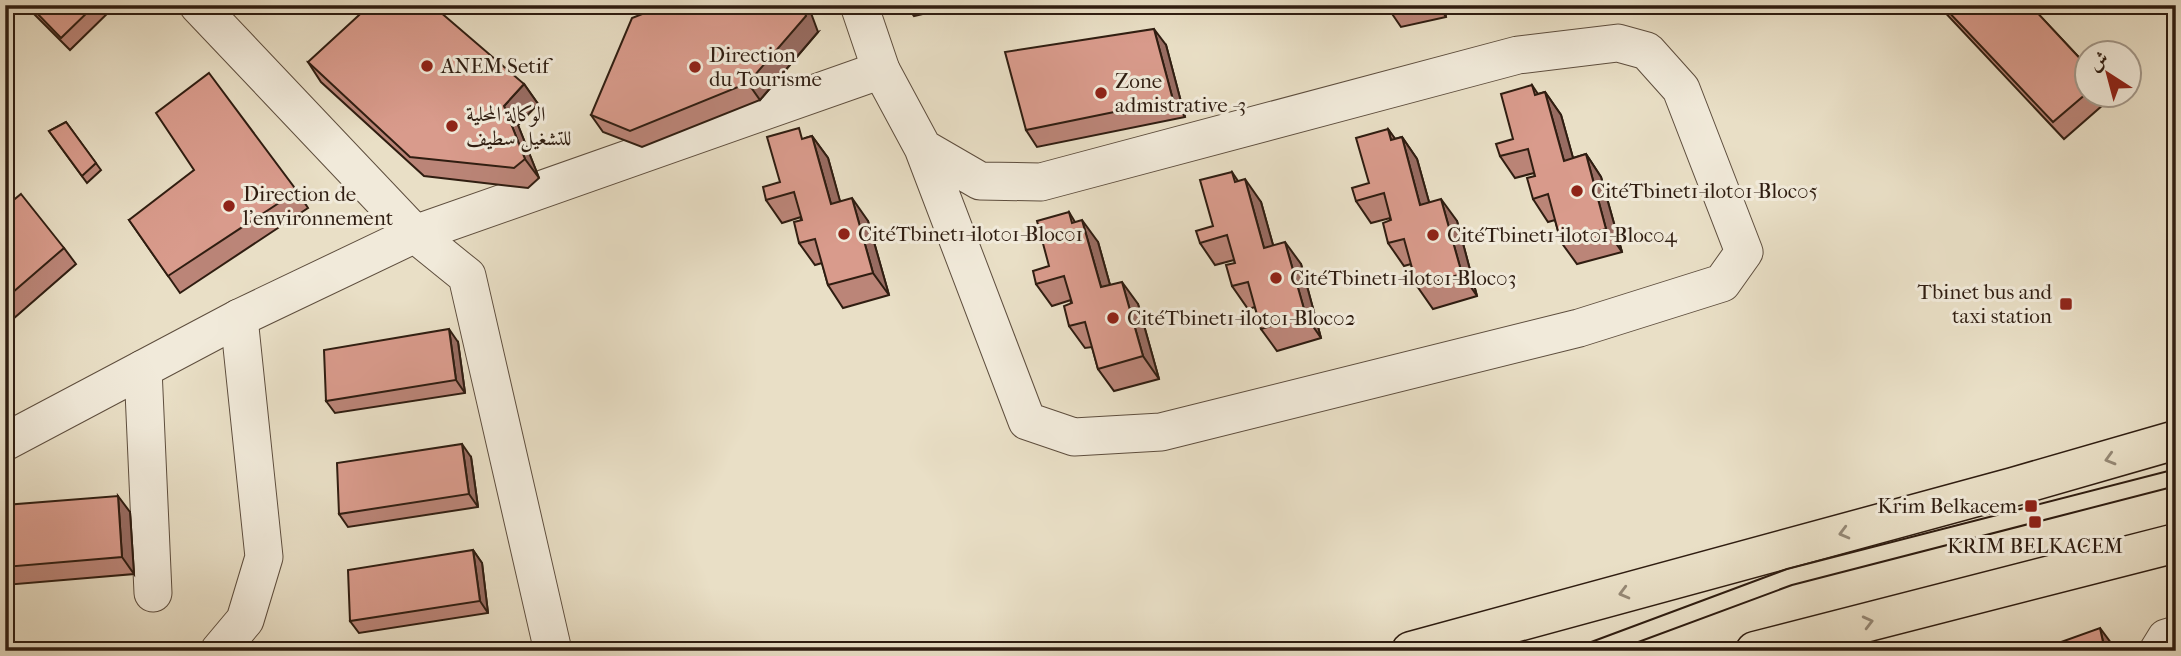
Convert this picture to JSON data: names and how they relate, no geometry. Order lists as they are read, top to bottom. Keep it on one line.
{"places":{"other":["ANEM Setif","Direction du Tourisme","Zone admistrative -3","الوكالة المحلية للتشغيل سطيف","CitéTbinet1-ilot01-Bloc05","Direction de l'environnement","CitéTbinet1-ilot01-Bloc01","CitéTbinet1-ilot01-Bloc04","CitéTbinet1-ilot01-Bloc03","CitéTbinet1-ilot01-Bloc02"],"transit":["Tbinet bus and taxi station","Krim Belkacem","KRIM BELKACEM"]},"north":"top left"}
